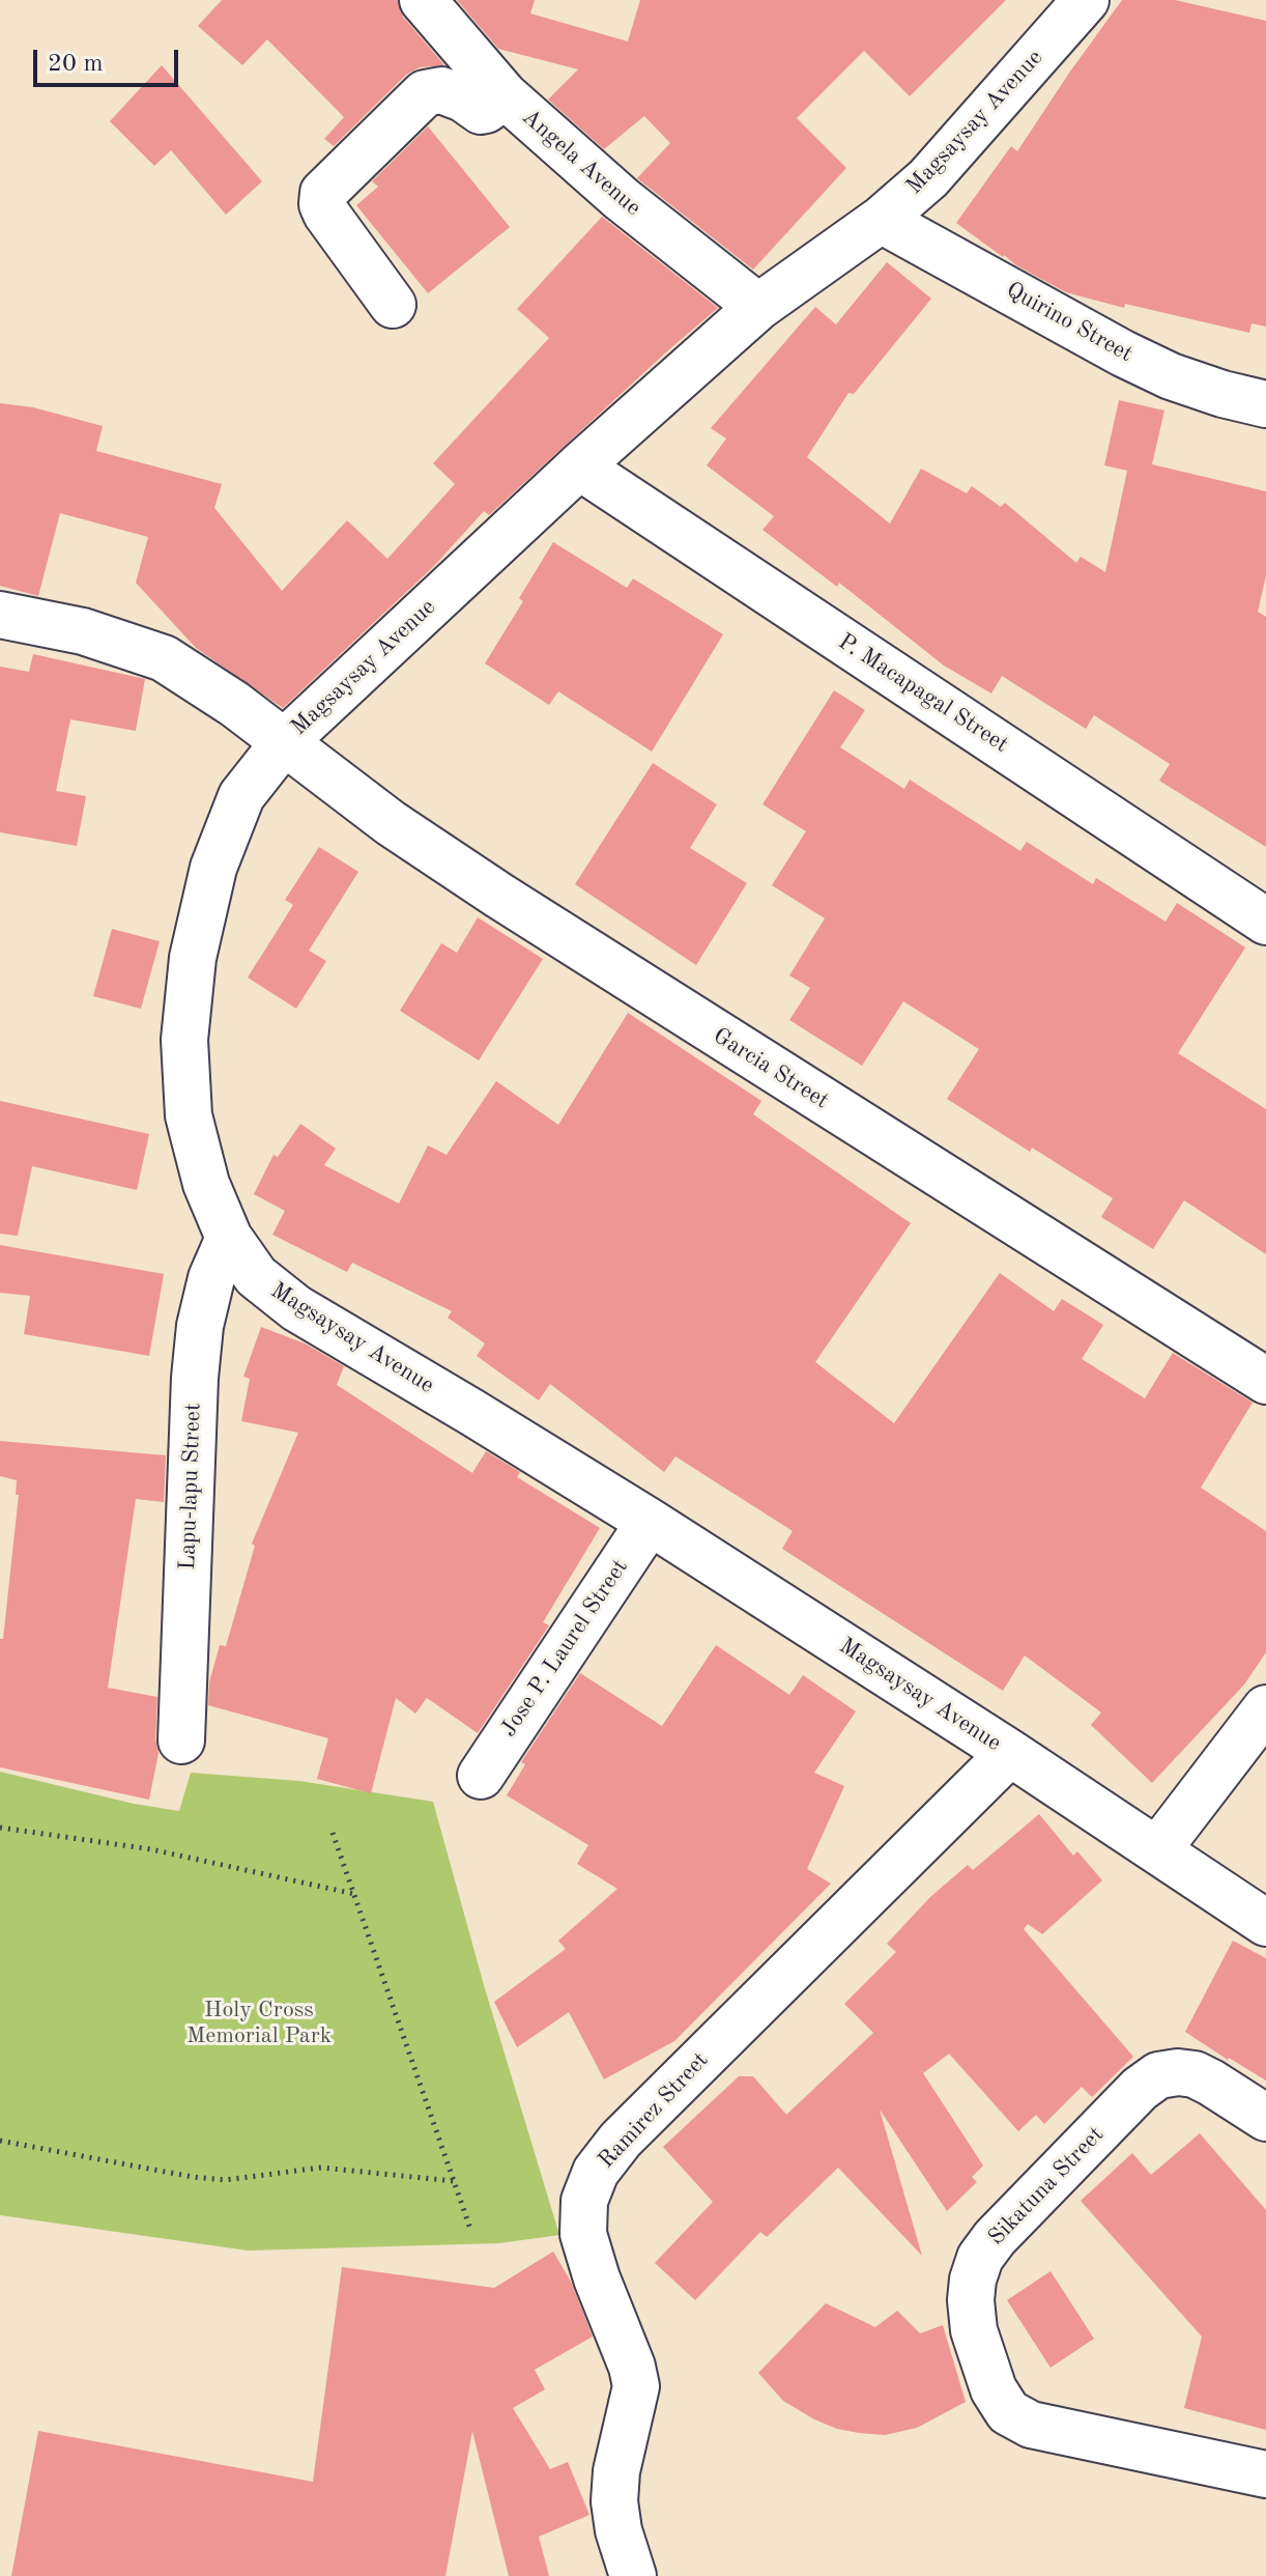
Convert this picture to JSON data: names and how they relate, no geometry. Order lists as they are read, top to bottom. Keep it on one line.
{"streets":{"street":["Magsaysay Avenue","Angela Avenue","Quirino Street","P. Macapagal Street","Garcia Street","Lapu-lapu Street","Jose P. Laurel Street","Ramirez Street","Sikatuna Street"]},"crossings":[["Magsaysay Avenue","Angela Avenue"],["Magsaysay Avenue","Quirino Street"],["Magsaysay Avenue","P. Macapagal Street"],["Magsaysay Avenue","Garcia Street"],["Magsaysay Avenue","Lapu-lapu Street"],["Magsaysay Avenue","Jose P. Laurel Street"],["Magsaysay Avenue","Ramirez Street"]],"parks":["Holy Cross Memorial Park"],"scale_bar":"20 m"}
